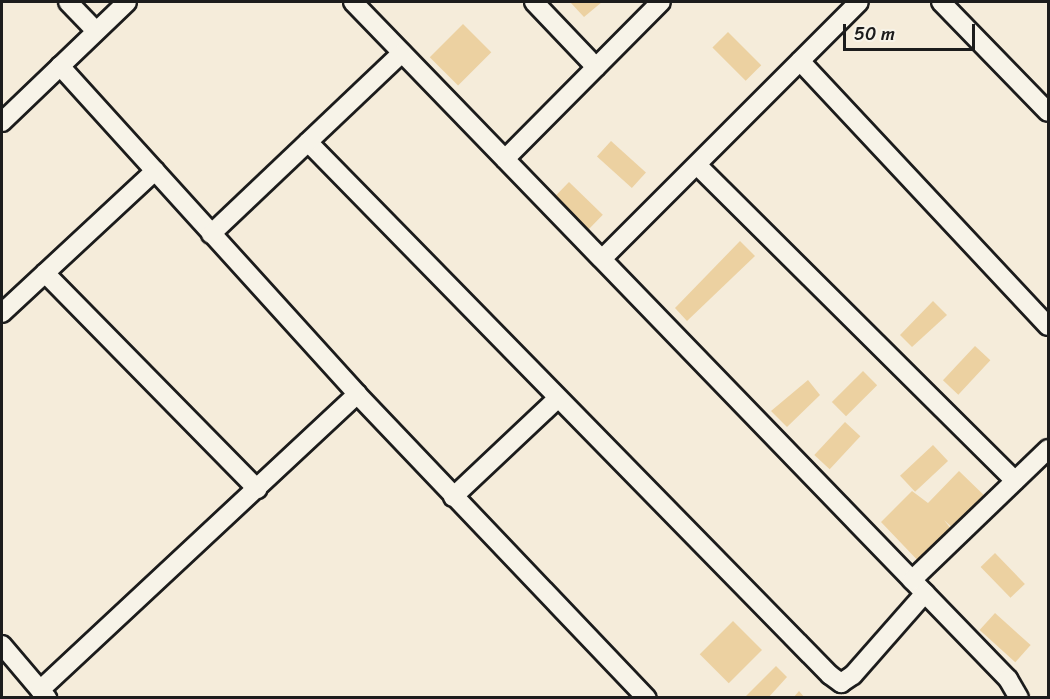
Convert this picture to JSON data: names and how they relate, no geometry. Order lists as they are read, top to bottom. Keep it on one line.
{"scale_bar":"50 m"}
